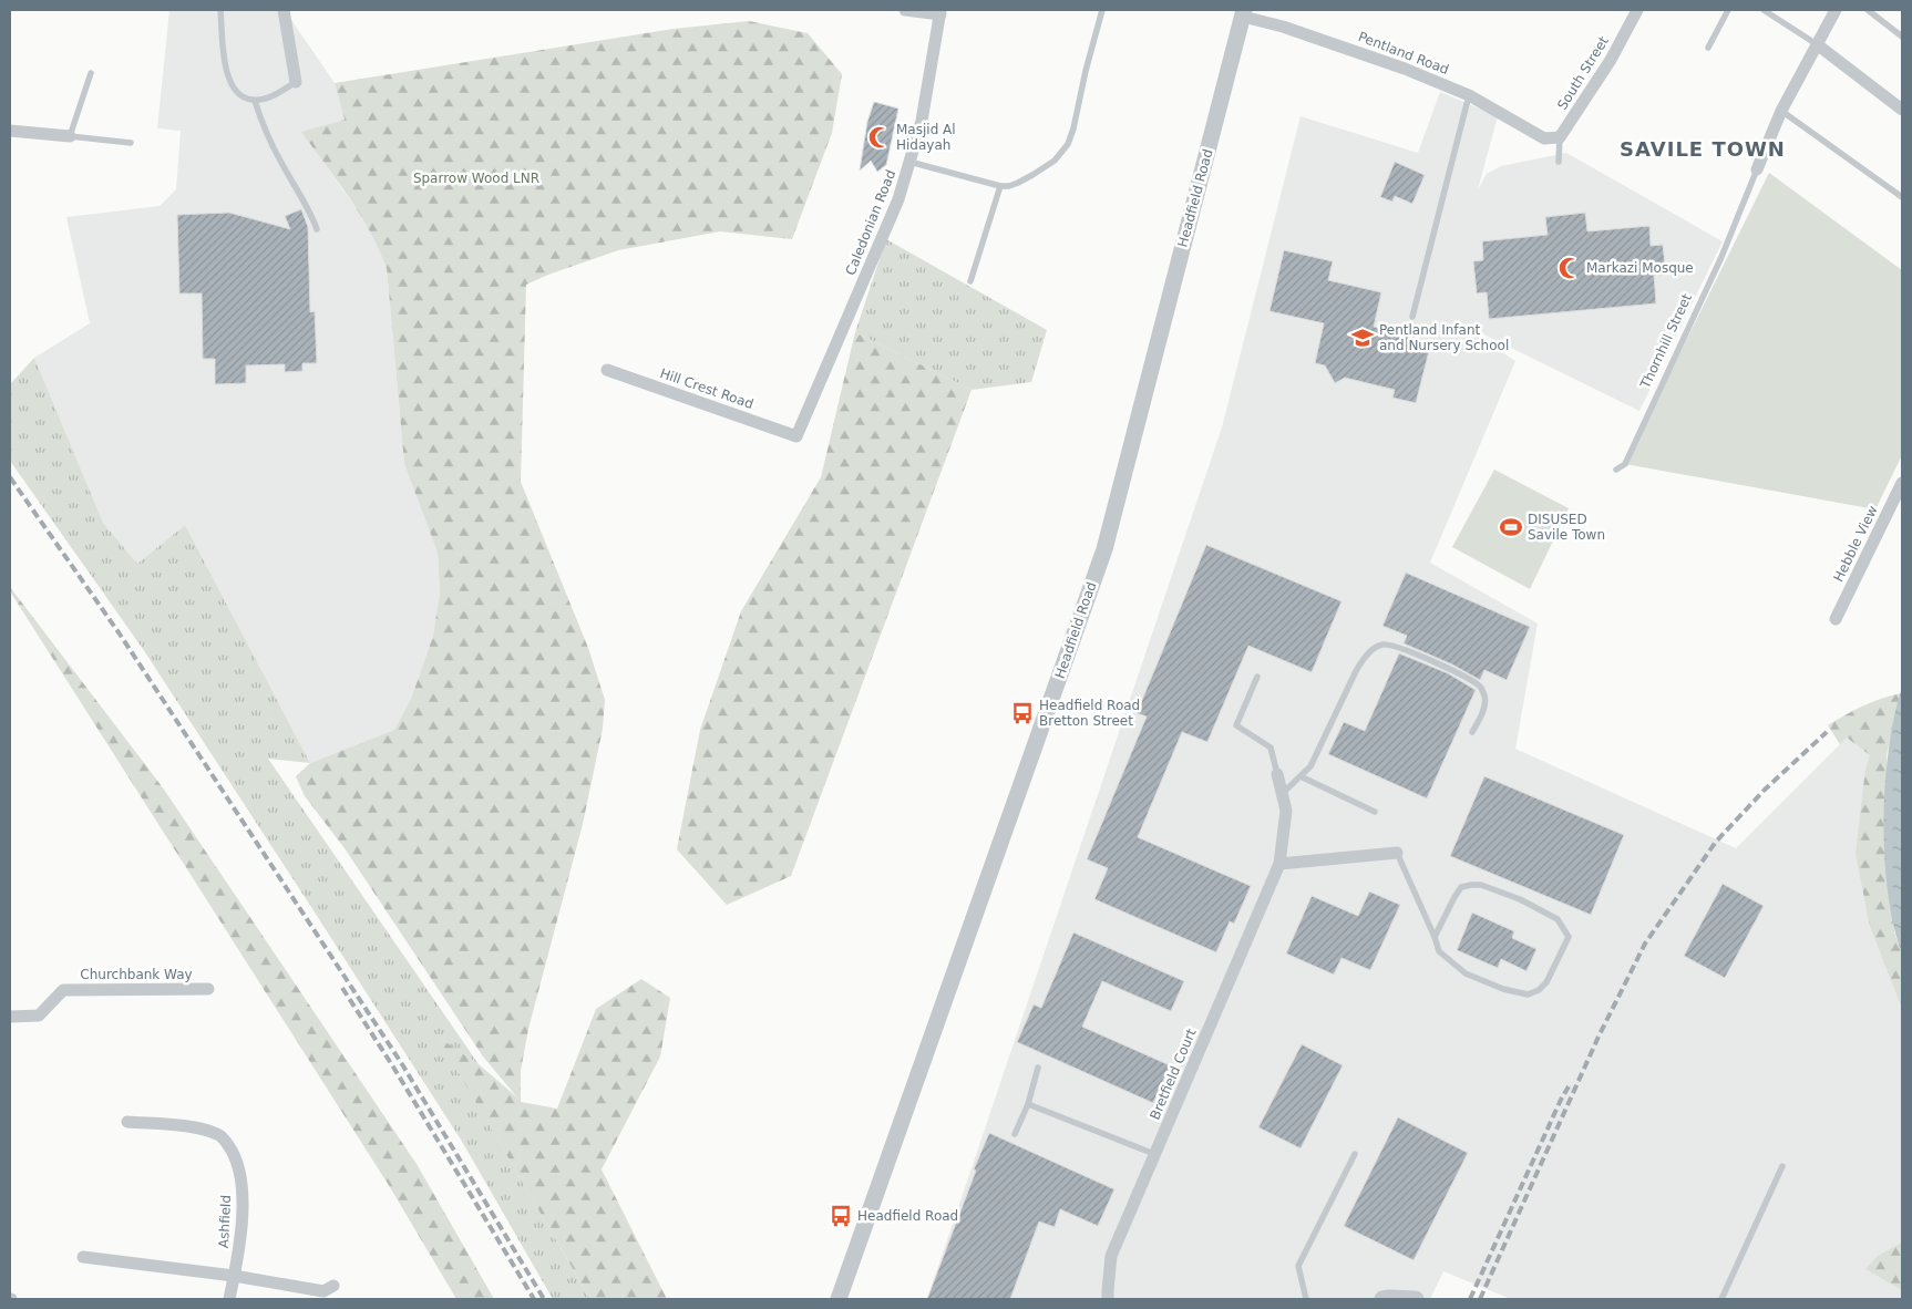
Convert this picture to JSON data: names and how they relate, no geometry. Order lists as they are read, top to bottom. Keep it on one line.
{"streets":{"street":["Pentland Road","South Street","Headfield Road","Caledonian Road","Thornhill Street","Hill Crest Road","Hebble View","Churchbank Way","Bretfield Court","Ashfield"]},"crossings":[["Pentland Road","South Street"],["Pentland Road","Headfield Road"],["Caledonian Road","Hill Crest Road"]],"districts":["SAVILE TOWN"],"parks":["Sparrow Wood LNR"],"places":{"mosque":["Masjid Al Hidayah","Markazi Mosque"],"school or university":["Pentland Infant and Nursery School"],"sports":["DISUSED Savile Town"],"bus stop":["Headfield Road Bretton Street","Headfield Road"]}}
